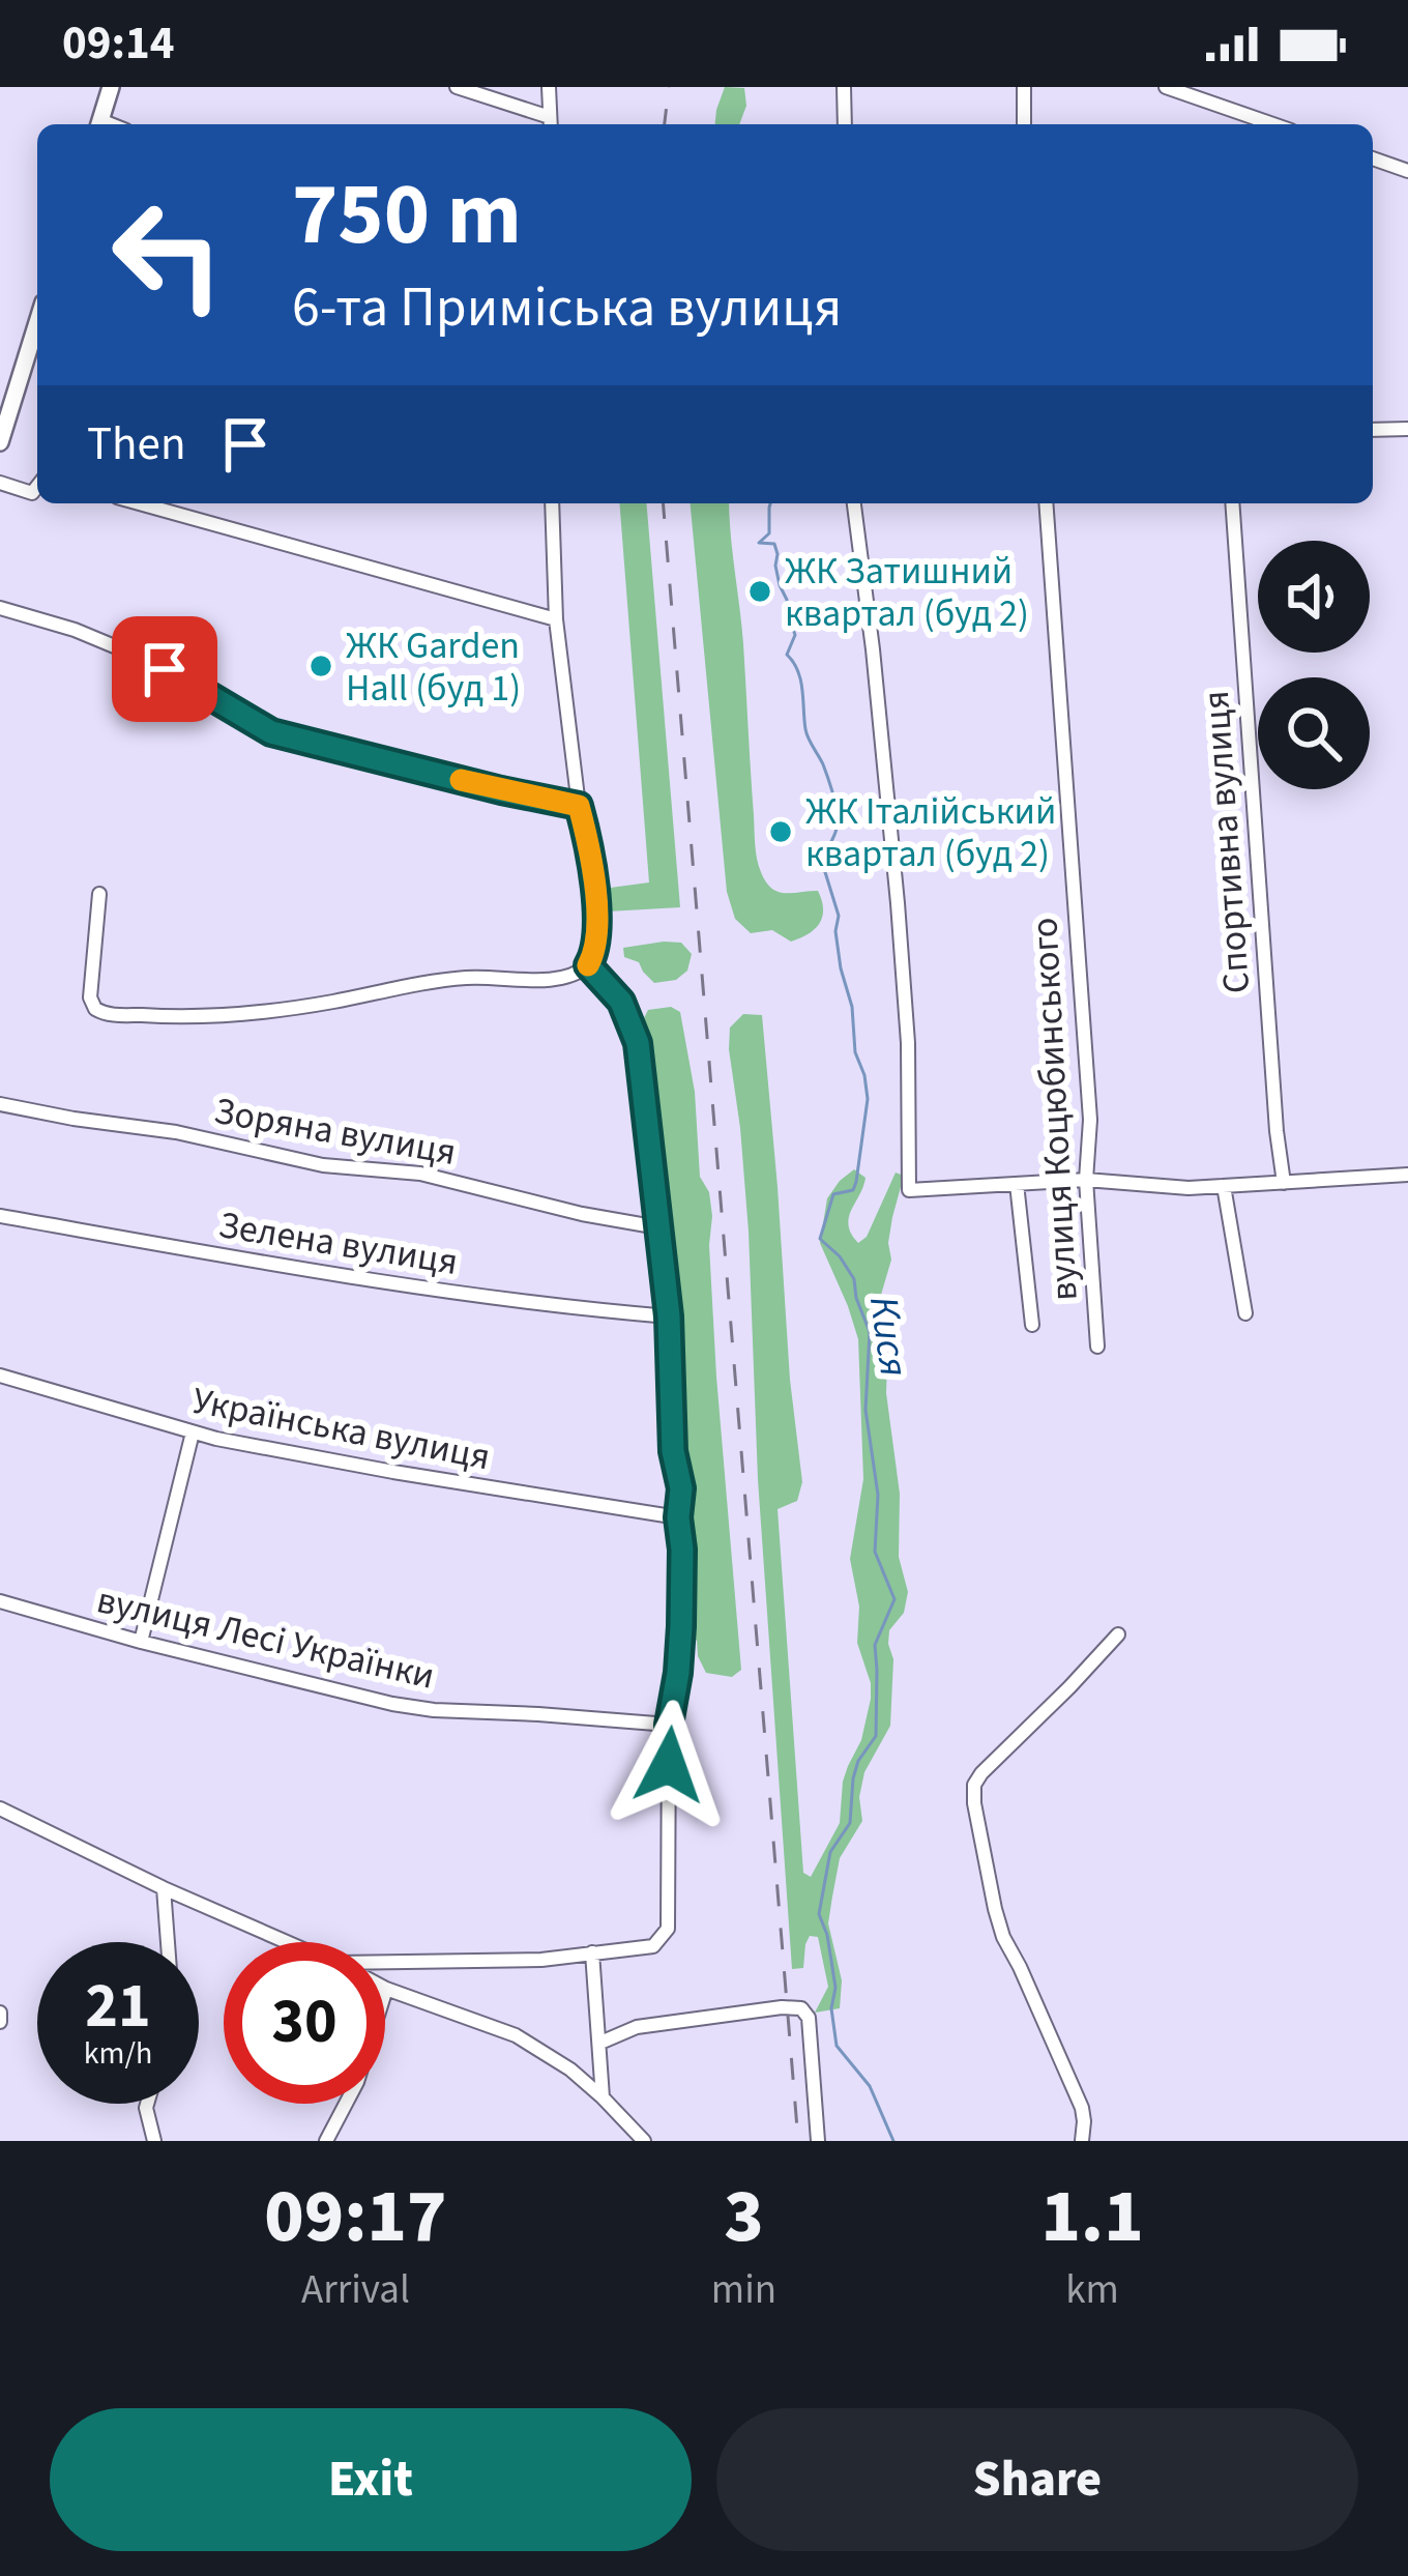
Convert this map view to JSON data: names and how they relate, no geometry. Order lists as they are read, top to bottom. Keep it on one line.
{"streets":{"street":["Спортивна вулиця","вулиця Коцюбинського","Зоряна вулиця","Зелена вулиця","Українська вулиця","вулиця Лесі Українки"]},"water":["Кися"],"places":["ЖК Затишний квартал (буд 2)","ЖК Garden Hall (буд 1)","ЖК Італійський квартал (буд 2)"],"page":{"status":"09:14","turn":["750 m","6-та Приміська вулиця"],"then":"Then","speed":"21 km/h","limit":"30","eta":["09:17","Arrival","3","min","1.1","km"],"buttons":["Exit","Share"]}}
